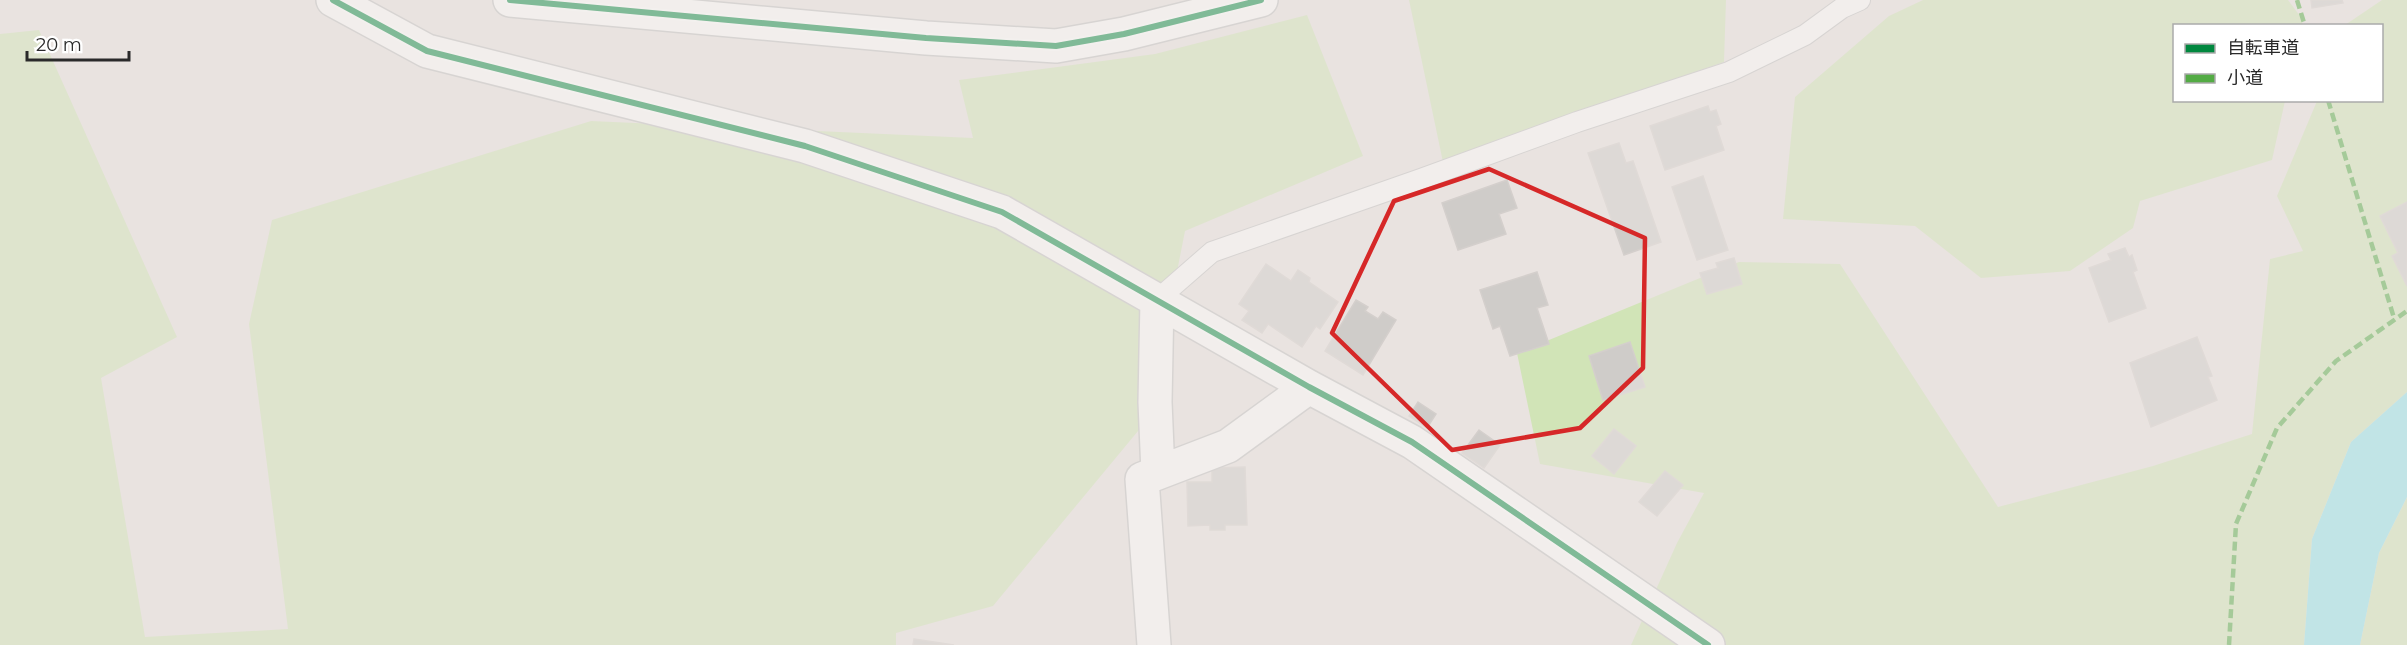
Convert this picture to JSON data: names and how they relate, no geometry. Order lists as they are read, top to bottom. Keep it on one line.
{"legend":["自転車道","小道"],"scale_bar":"20 m"}
